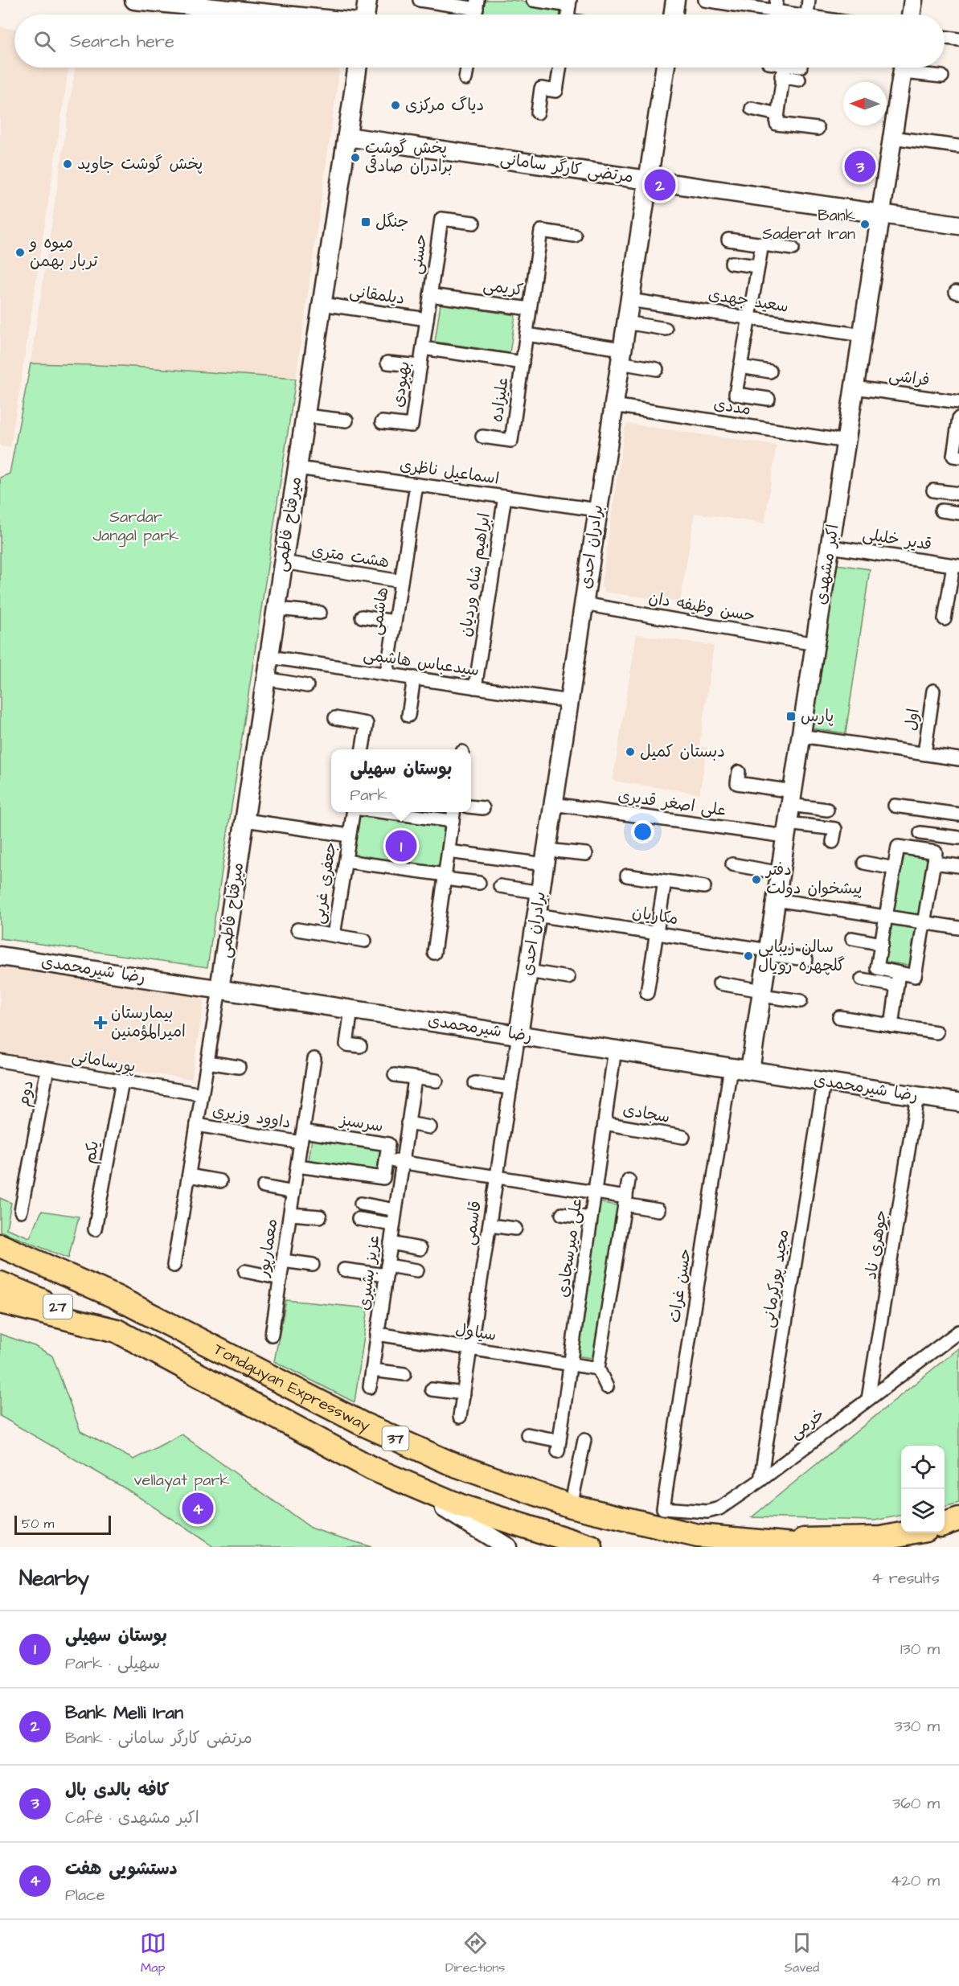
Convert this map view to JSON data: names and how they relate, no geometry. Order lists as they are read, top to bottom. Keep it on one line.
{"streets":{"highway":["27","Tondguyan Expressway","37"],"street":["مرتضی کارگر سامانی","حسنی","کریمی","دیلمقانی","سعید جهدی","فراشی","بهبودی","علیزاده","مددی","اسماعیل ناظری","میرفتاح فاطمی","قدیر خلیلی","برادران احدی","هشت متری","اکبر مشهدی","ابراهیم شاه وردیان","حسن وظیفه دان","هاشمی","سیدعباس هاشمی","اول","علی اصغر قدیری","جعفری غربی","مکاریان","رضا شیرمحمدی","پورسامانی","دوم","سجادی","داوود وزیری","سرسبز","یکم","قاسمی","جوهری ناد","معمارپور","علی میرسجادی","عزیز بشیری","مجید پورکرمانی","حسن غرات","سیاول","خرمی"]},"crossings":[["مرتضی کارگر سامانی","میرفتاح فاطمی"],["مرتضی کارگر سامانی","برادران احدی"],["مرتضی کارگر سامانی","اکبر مشهدی"],["حسنی","کریمی"],["کریمی","علیزاده"],["دیلمقانی","میرفتاح فاطمی"],["سعید جهدی","برادران احدی"],["سعید جهدی","اکبر مشهدی"],["فراشی","اکبر مشهدی"],["مددی","برادران احدی"],["مددی","اکبر مشهدی"],["اسماعیل ناظری","میرفتاح فاطمی"],["اسماعیل ناظری","برادران احدی"],["اسماعیل ناظری","هشت متری"],["اسماعیل ناظری","ابراهیم شاه وردیان"],["میرفتاح فاطمی","هشت متری"],["میرفتاح فاطمی","سیدعباس هاشمی"],["میرفتاح فاطمی","رضا شیرمحمدی"],["قدیر خلیلی","اکبر مشهدی"],["برادران احدی","حسن وظیفه دان"],["برادران احدی","سیدعباس هاشمی"],["برادران احدی","علی اصغر قدیری"],["برادران احدی","مکاریان"],["برادران احدی","رضا شیرمحمدی"],["برادران احدی","قاسمی"],["هشت متری","هاشمی"],["اکبر مشهدی","حسن وظیفه دان"],["اکبر مشهدی","علی اصغر قدیری"],["اکبر مشهدی","مکاریان"],["اکبر مشهدی","رضا شیرمحمدی"],["ابراهیم شاه وردیان","سیدعباس هاشمی"],["هاشمی","سیدعباس هاشمی"],["رضا شیرمحمدی","قاسمی"],["رضا شیرمحمدی","جوهری ناد"],["رضا شیرمحمدی","علی میرسجادی"],["رضا شیرمحمدی","مجید پورکرمانی"],["رضا شیرمحمدی","حسن غرات"],["پورسامانی","دوم"],["پورسامانی","یکم"],["سجادی","علی میرسجادی"],["داوود وزیری","سرسبز"],["قاسمی","سیاول"],["جوهری ناد","خرمی"],["علی میرسجادی","سیاول"],["عزیز بشیری","سیاول"],["مجید پورکرمانی","خرمی"],["حسن غرات","خرمی"],["27","Tondguyan Expressway"]],"parks":["Sardar Jangal park","vellayat park"],"places":{"other":["دیاگ مرکزی","پخش گوشت برادران صادقی","پخش گوشت جاوید","Bank Saderat Iran","میوه و تربار بهمن","دبستان کمیل","دفتر پیشخوان دولت","سالن زیبایی گلچهره رویال"],"transit":["جنگل","پارس"],"health":["بیمارستان امیرالمؤمنین"]},"scale_bar":"50 m","north":"left","page":{"search":"Search here","pins":["3","2","1","4"],"popup":["بوستان سهیلی","Park"],"scale":"50 m","heading":["Nearby","4 results"],"list":[{"mark":"1","name":"بوستان سهیلی","note":"Park · سهیلی","value":"130 m"},{"mark":"2","name":"Bank Melli Iran","note":"Bank · مرتضی کارگر سامانی","value":"330 m"},{"mark":"3","name":"کافه بالدی بال","note":"Café · اکبر مشهدی","value":"360 m"},{"mark":"4","name":"دستشویی هفت","note":"Place","value":"420 m"}],"nav":["Map","Directions","Saved"]}}
